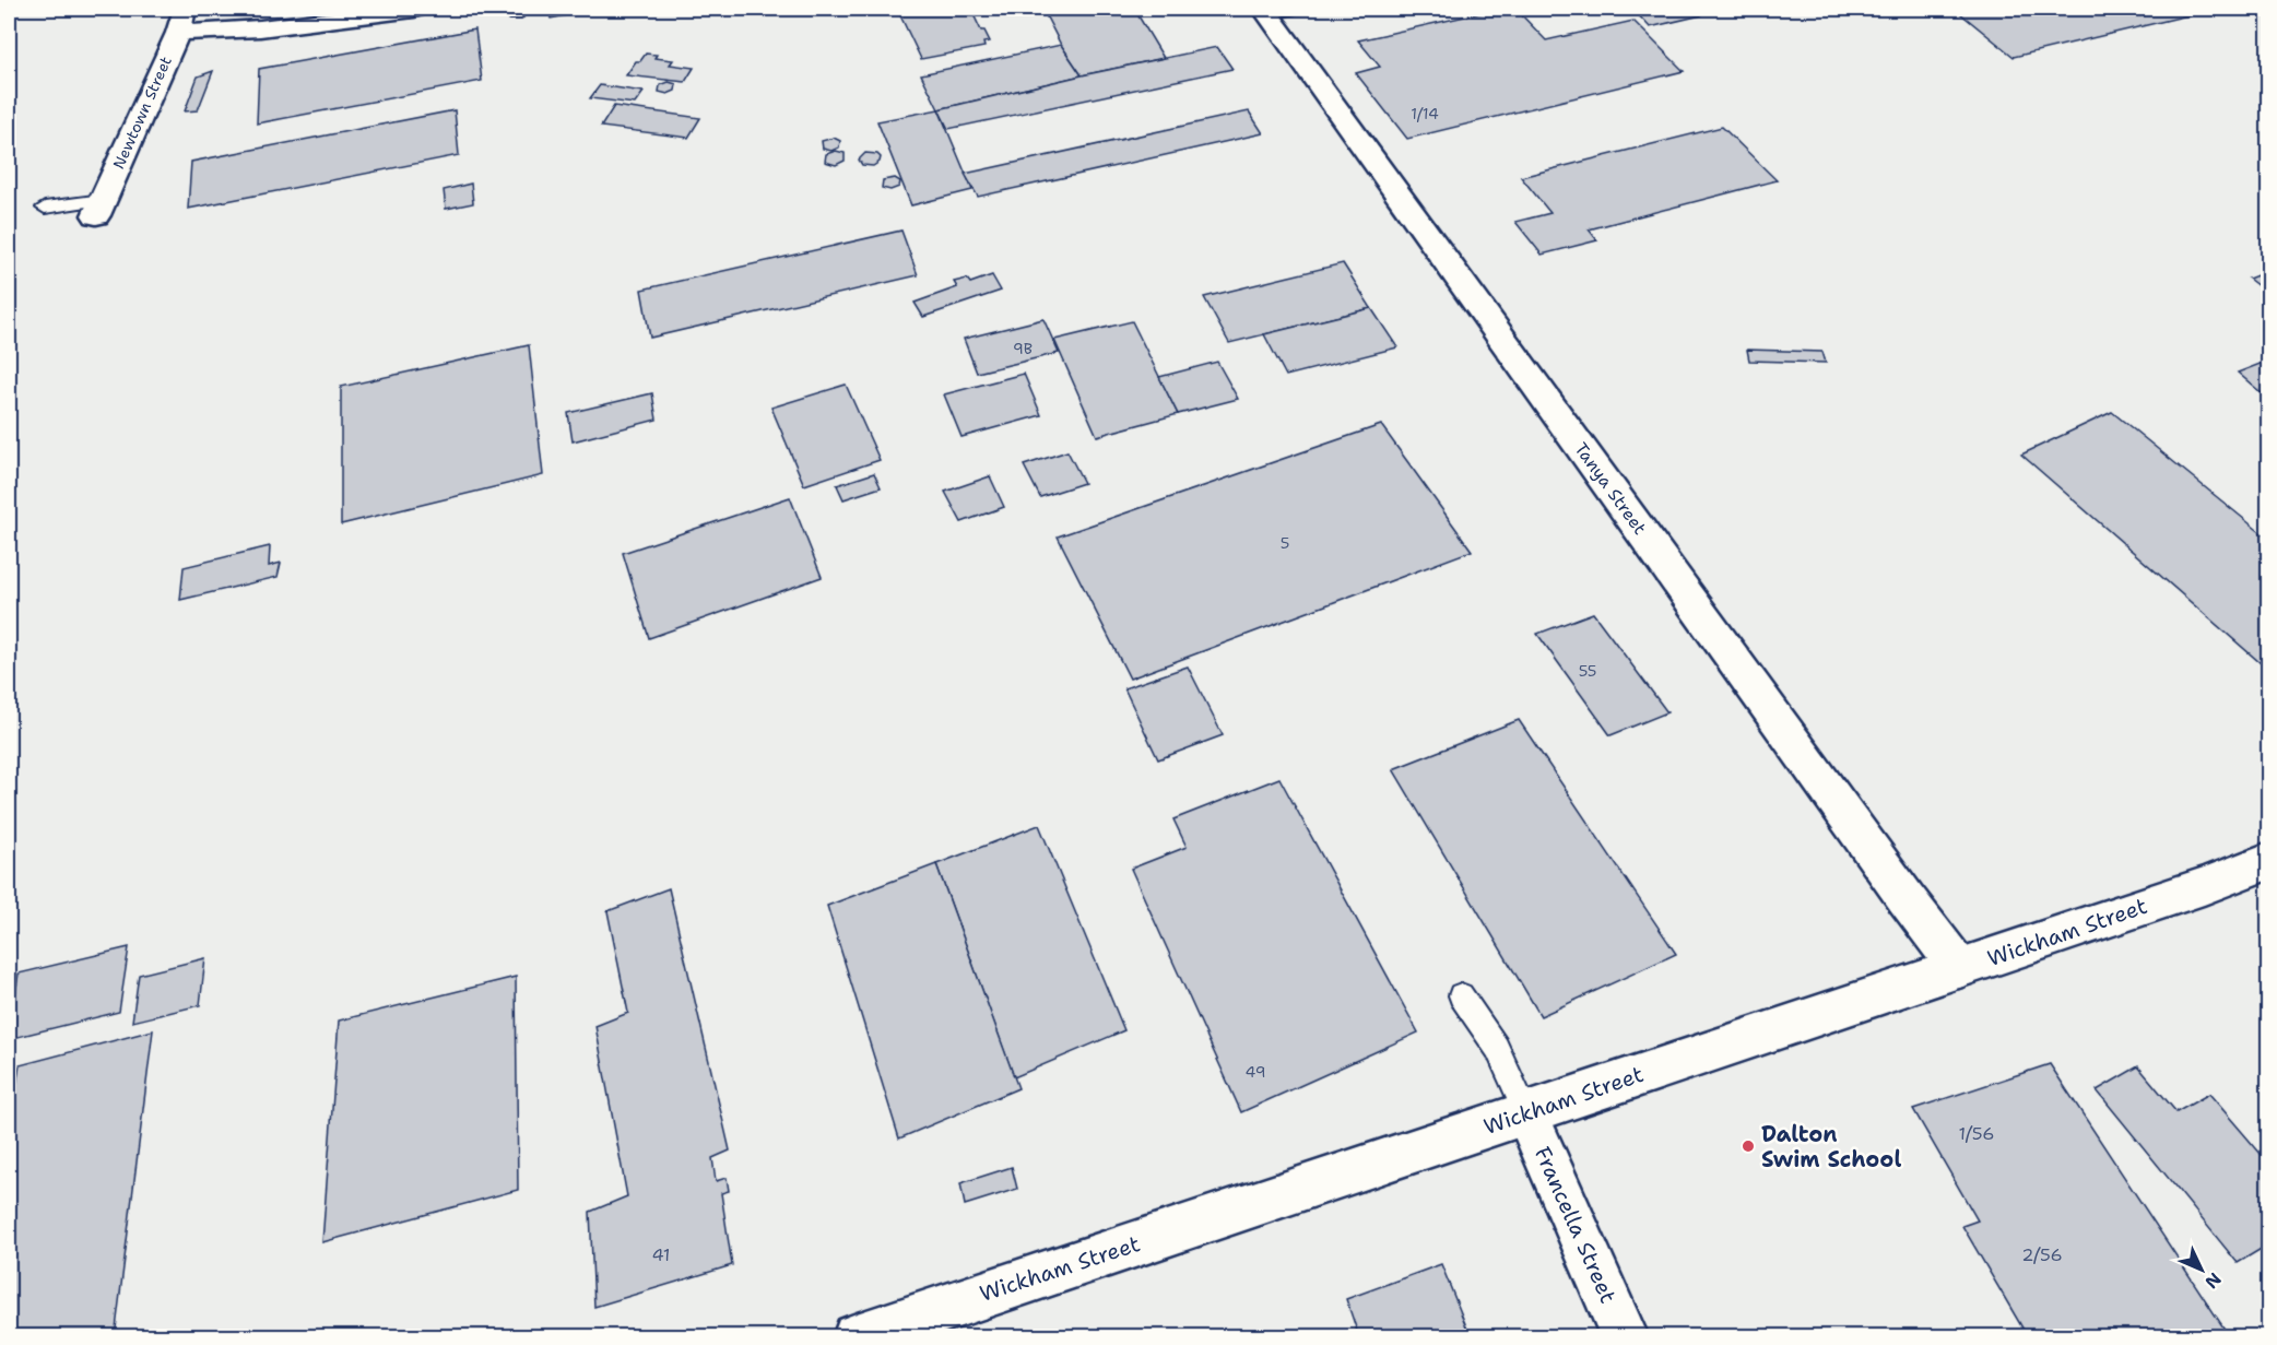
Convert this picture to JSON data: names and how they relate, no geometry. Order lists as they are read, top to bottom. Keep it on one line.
{"streets":{"street":["Newtown Street","Tanya Street","Wickham Street","Francella Street"]},"crossings":[["Tanya Street","Wickham Street"],["Wickham Street","Francella Street"]],"places":["Dalton Swim School"],"house_numbers":["1/14","9B","5","55","49","1/56","41","2/56"],"north":"bottom right"}
